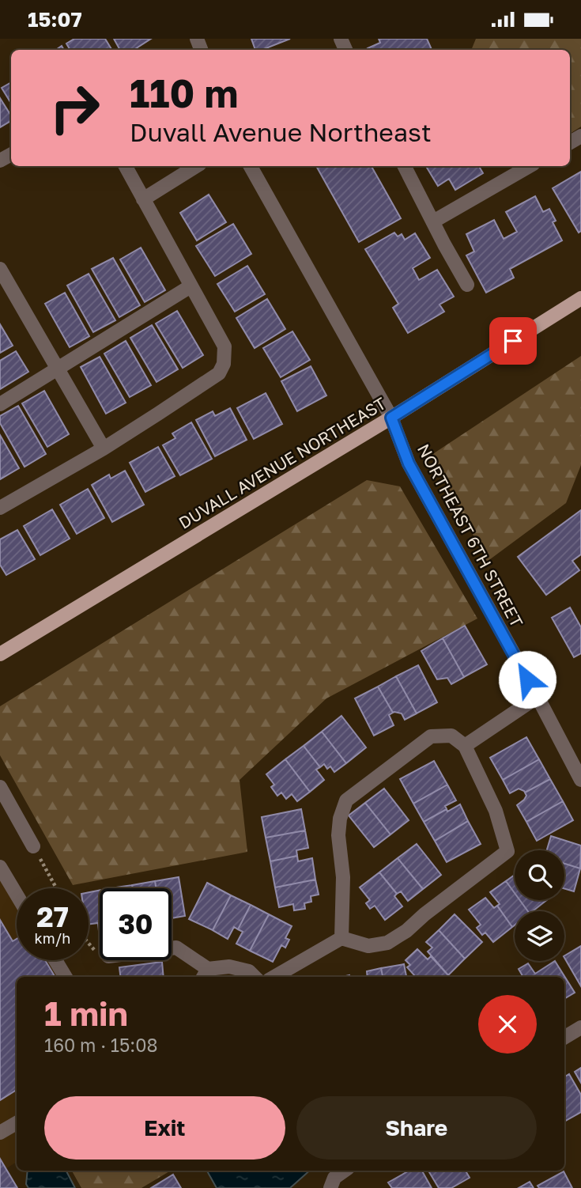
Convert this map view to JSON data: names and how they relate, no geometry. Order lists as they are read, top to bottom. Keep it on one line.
{"streets":{"main road":["DUVALL AVENUE NORTHEAST"],"street":["NORTHEAST 6TH STREET"]},"crossings":[["DUVALL AVENUE NORTHEAST","NORTHEAST 6TH STREET"]],"page":{"status":"15:07","turn":["110 m","Duvall Avenue Northeast"],"speed":"27 km/h","limit":"30","heading":["1 min","160 m · 15:08"],"buttons":["Exit","Share"]}}
